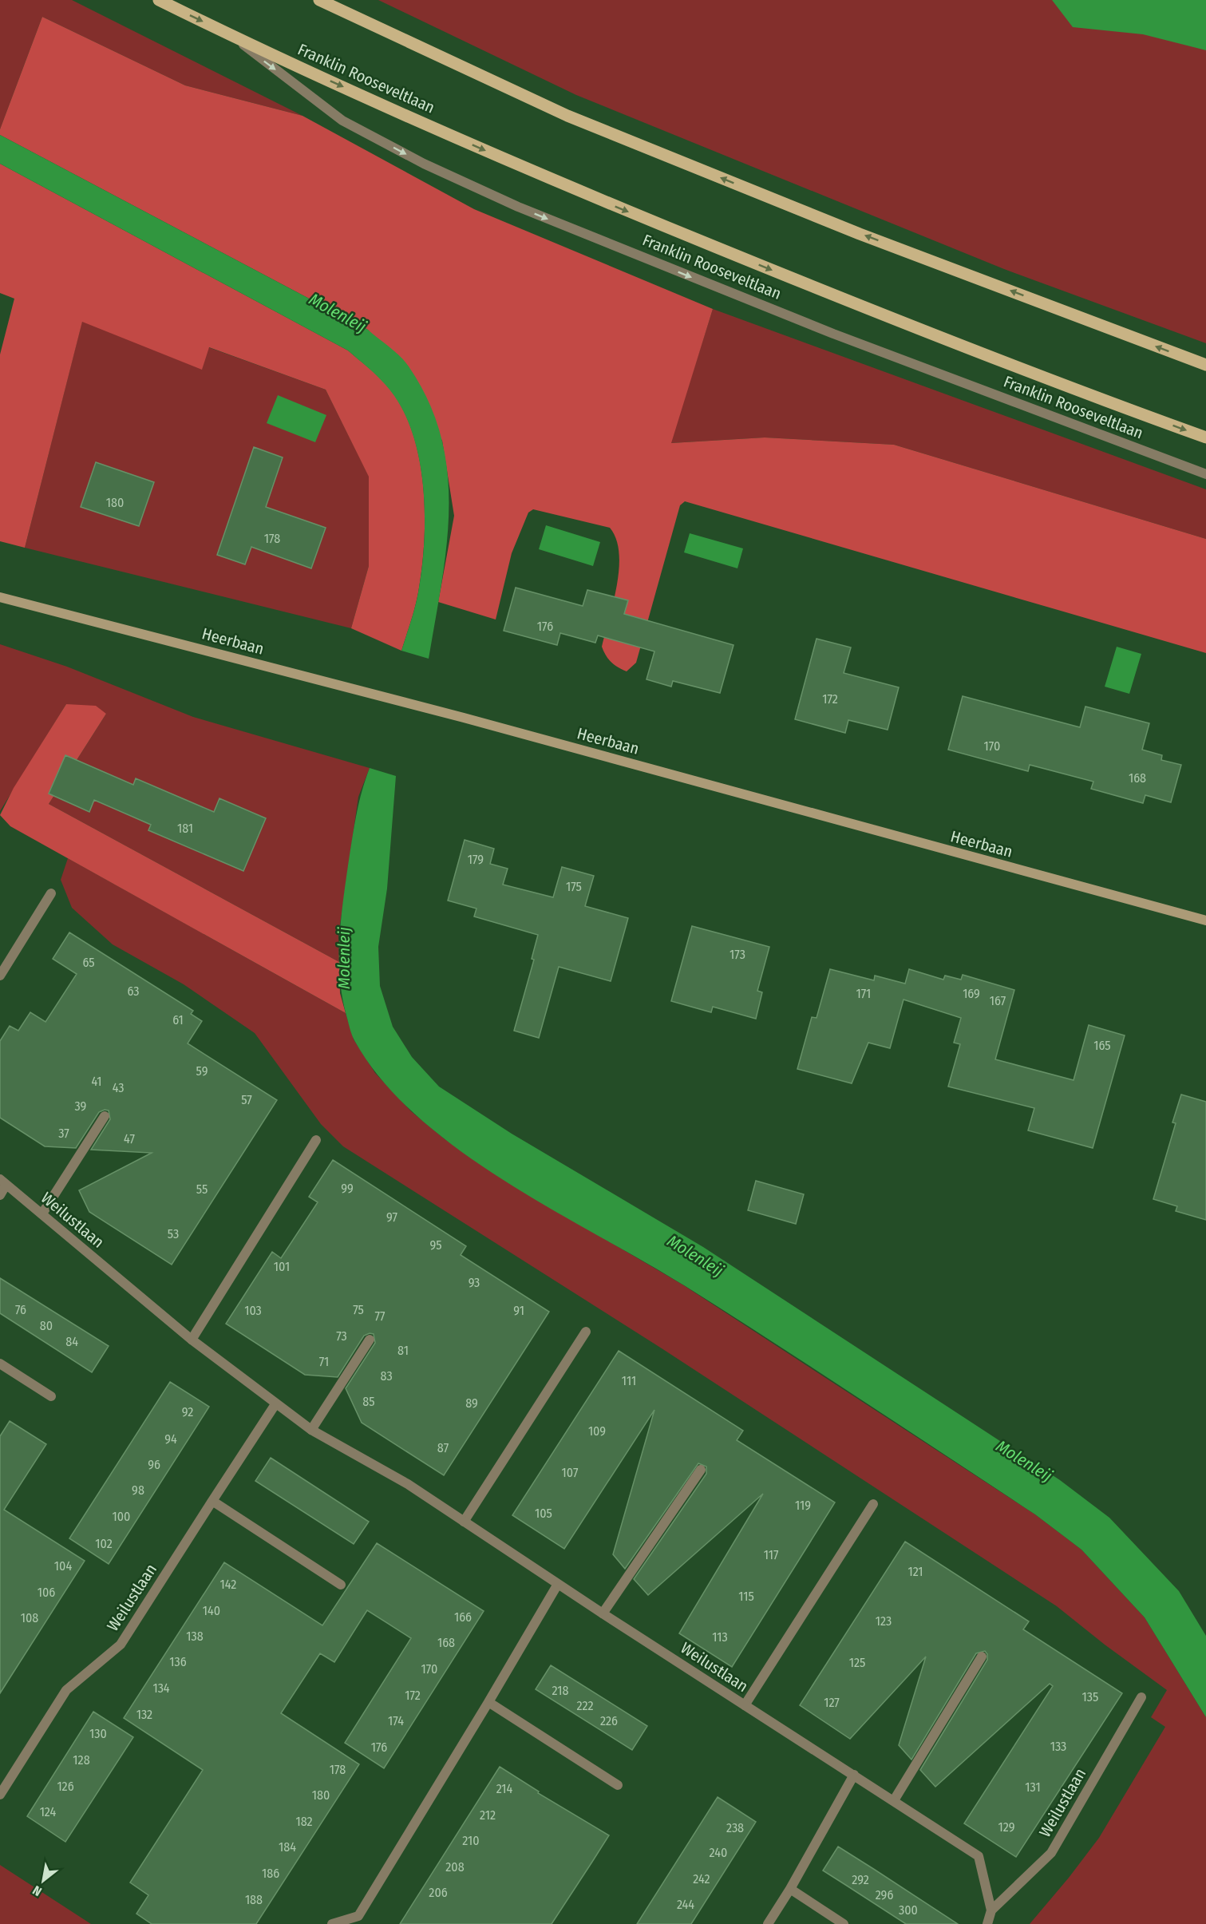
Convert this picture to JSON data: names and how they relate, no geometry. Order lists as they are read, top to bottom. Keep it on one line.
{"streets":{"main road":["Franklin Rooseveltlaan"],"street":["Heerbaan","Weilustlaan"]},"water":["Molenleij"],"house_numbers":["180","178","176","172","170","168","181","179","175","173","65","63","171","169","167","61","165","59","41","43","57","39","37","47","99","55","97","53","95","101","93","76","75","103","91","77","80","73","84","81","71","83","111","85","89","92","109","94","87","96","107","98","119","105","100","102","117","104","121","142","106","115","140","166","108","123","138","113","168","136","125","170","134","218","172","135","127","222","132","174","226","130","133","176","128","178","126","131","214","180","124","212","182","129","238","210","184","240","208","186","242","292","206","296","188","244","300"],"north":"bottom left"}
